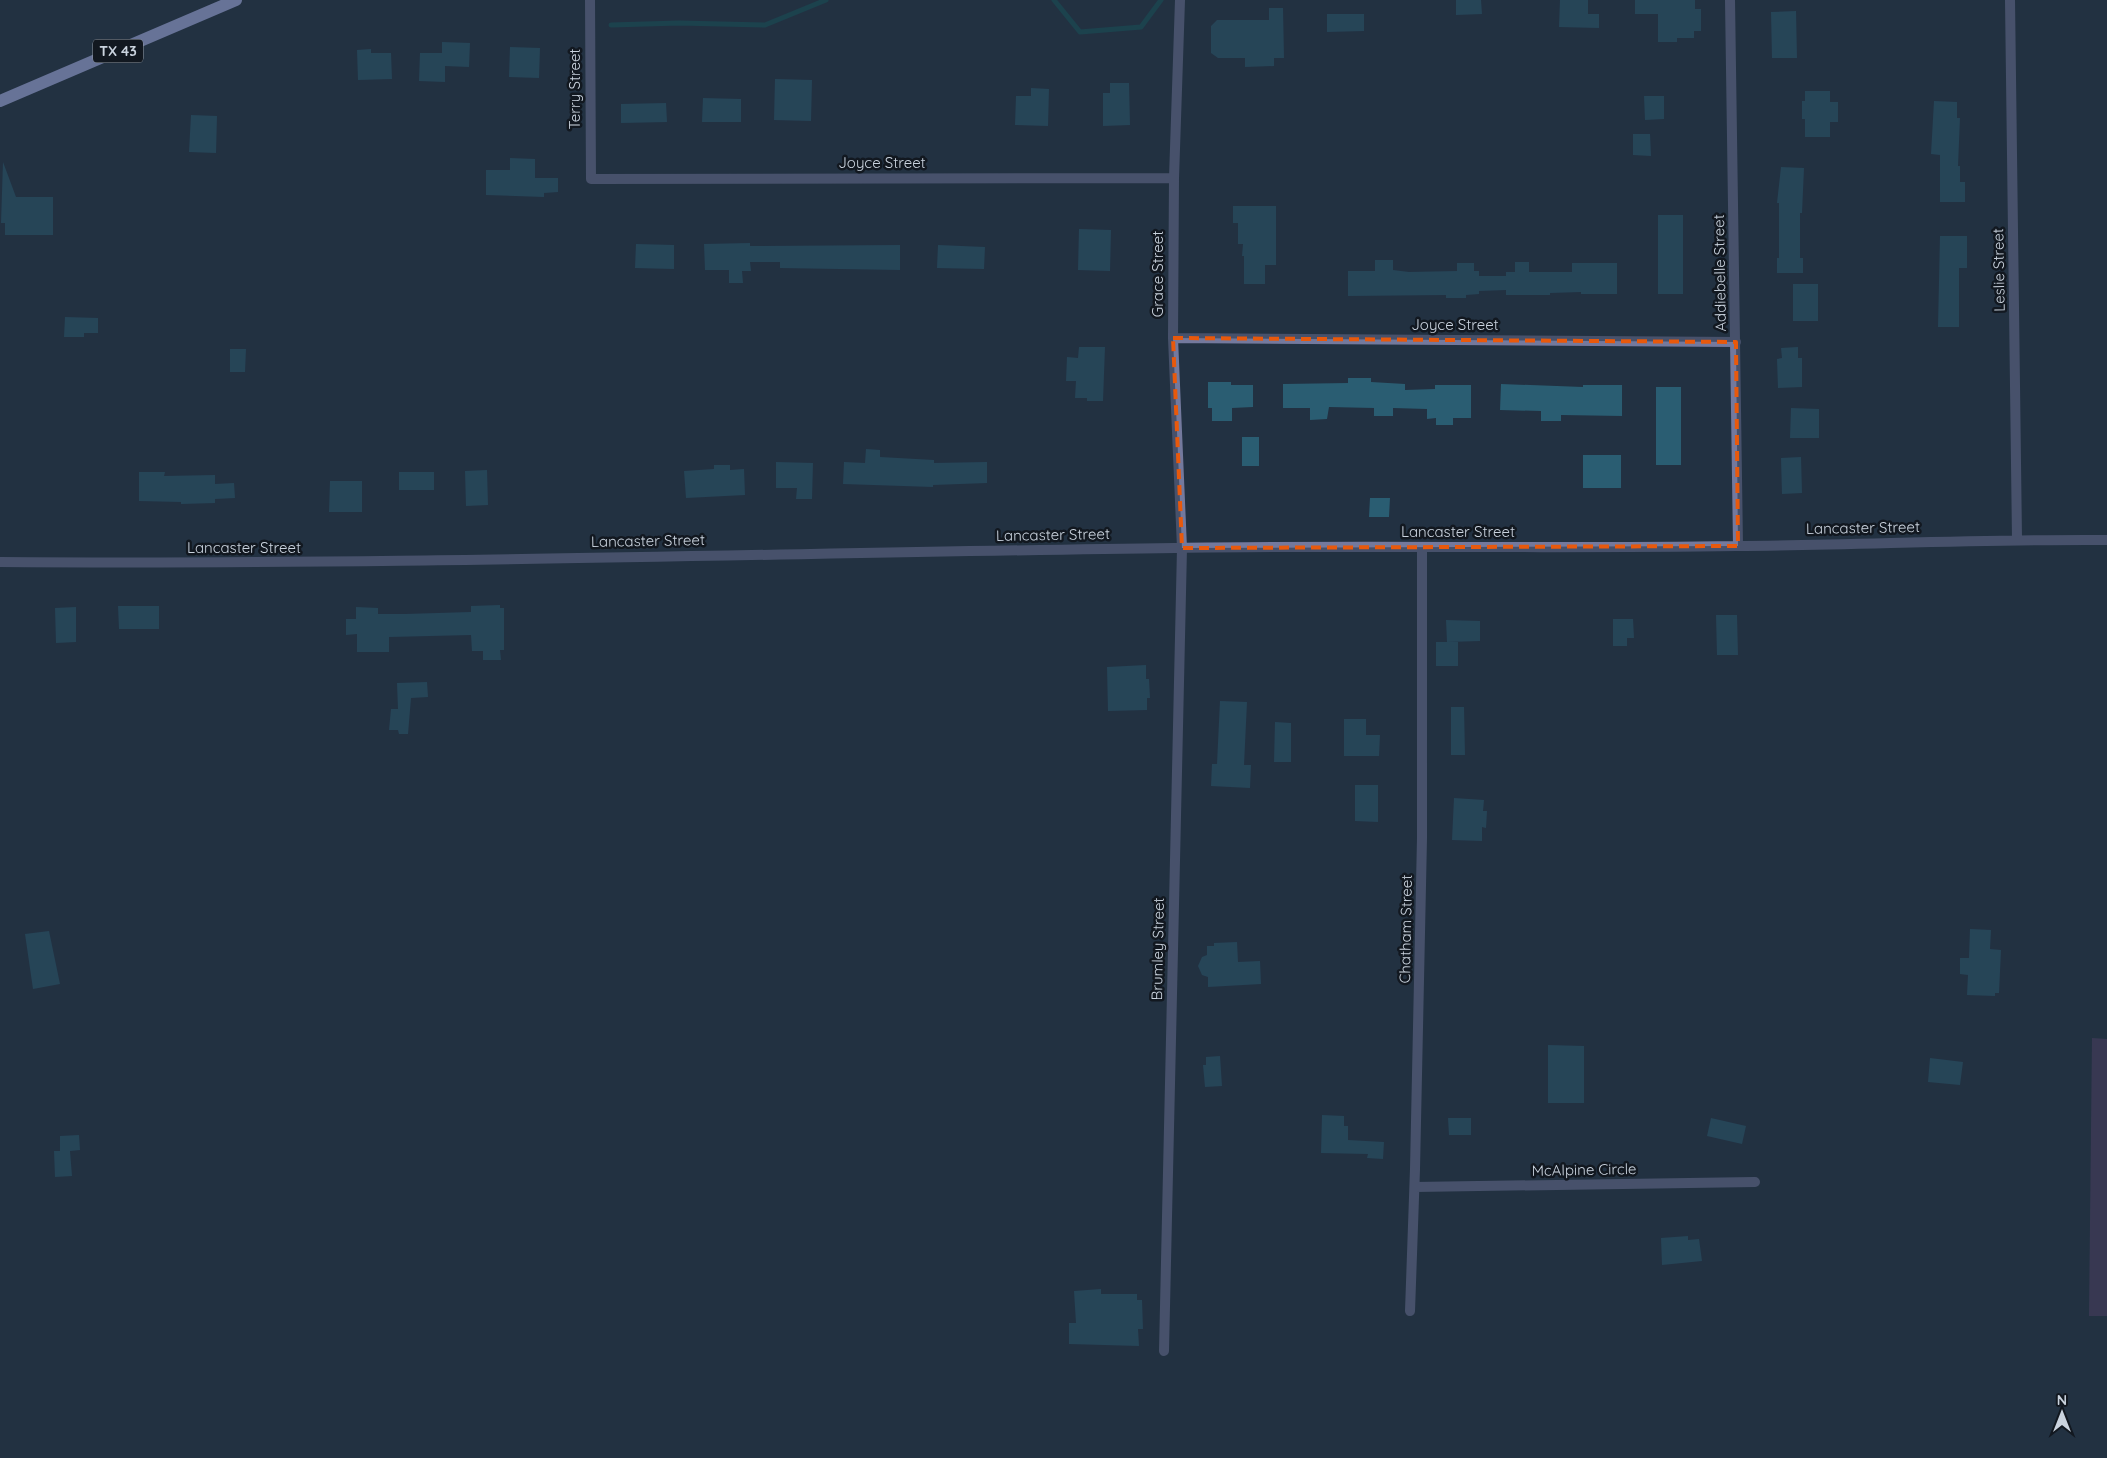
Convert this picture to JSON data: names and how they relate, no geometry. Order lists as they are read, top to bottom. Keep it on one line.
{"streets":{"main road":["TX 43"],"street":["Terry Street","Joyce Street","Leslie Street","Addiebelle Street","Grace Street","Lancaster Street","Chatham Street","Brumley Street","McAlpine Circle"]},"crossings":[["Terry Street","Joyce Street"],["Joyce Street","Addiebelle Street"],["Joyce Street","Grace Street"],["Leslie Street","Lancaster Street"],["Addiebelle Street","Lancaster Street"],["Grace Street","Lancaster Street"],["Grace Street","Brumley Street"],["Lancaster Street","Chatham Street"],["Lancaster Street","Brumley Street"],["Chatham Street","McAlpine Circle"]],"north":"top"}
